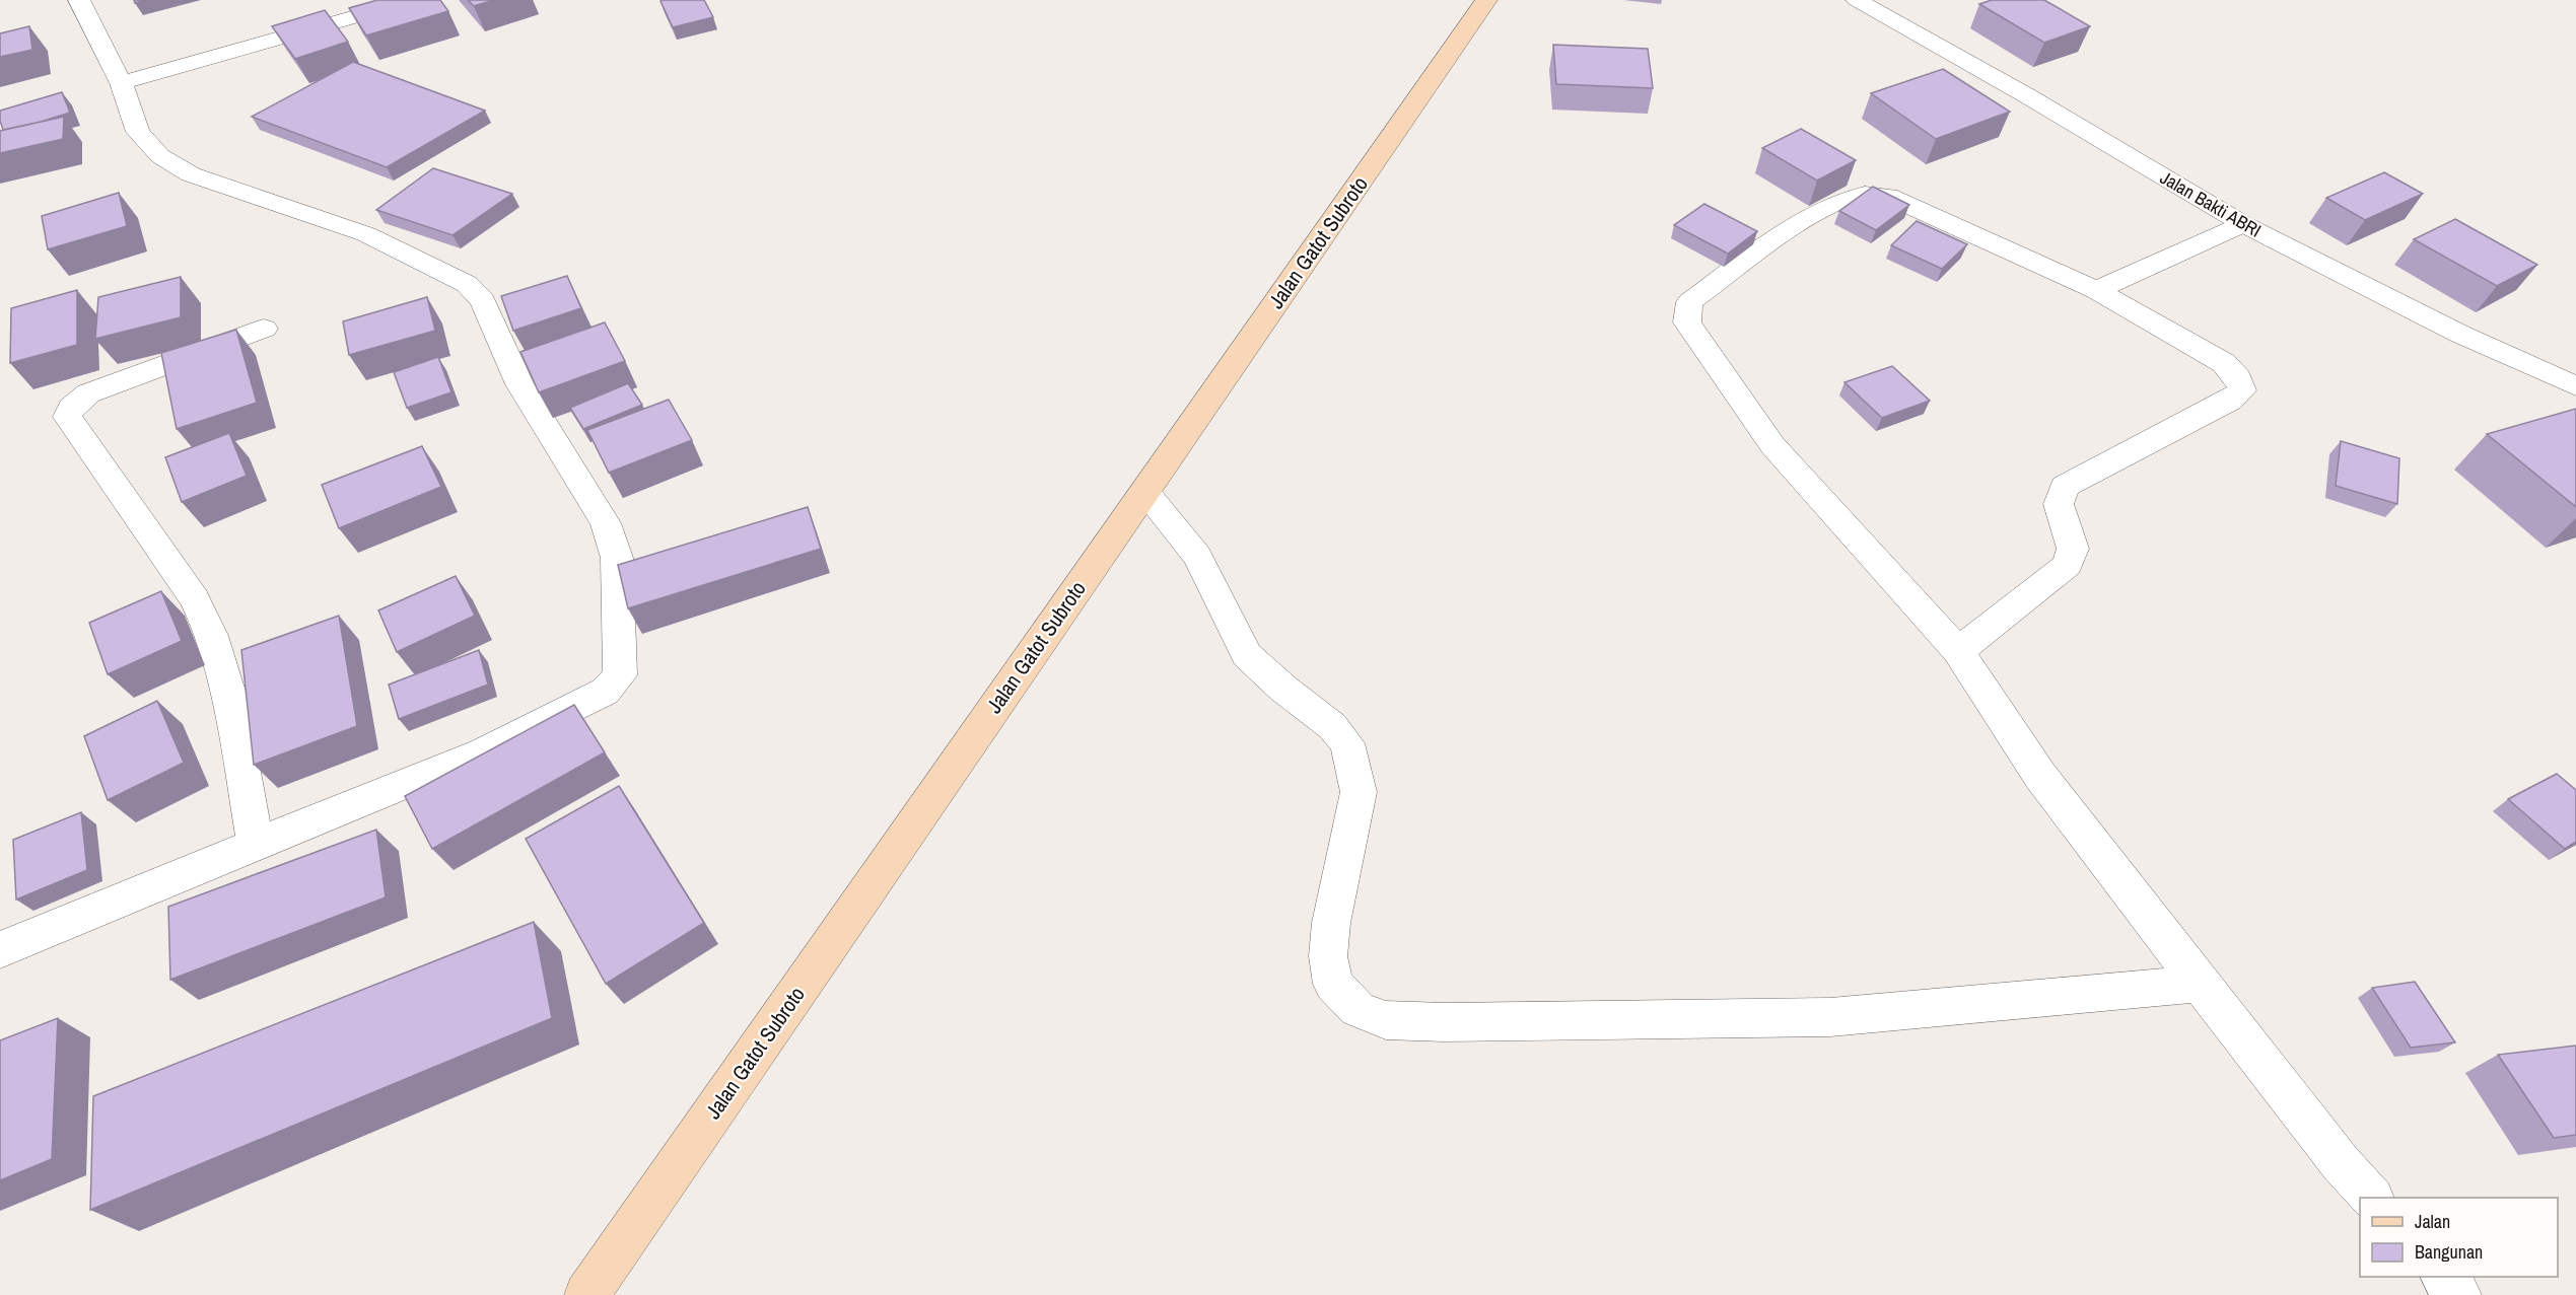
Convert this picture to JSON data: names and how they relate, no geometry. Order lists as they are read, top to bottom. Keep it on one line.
{"streets":{"main road":["Jalan Gatot Subroto"],"street":["Jalan Bakti ABRI"]},"legend":["Jalan","Bangunan"]}
